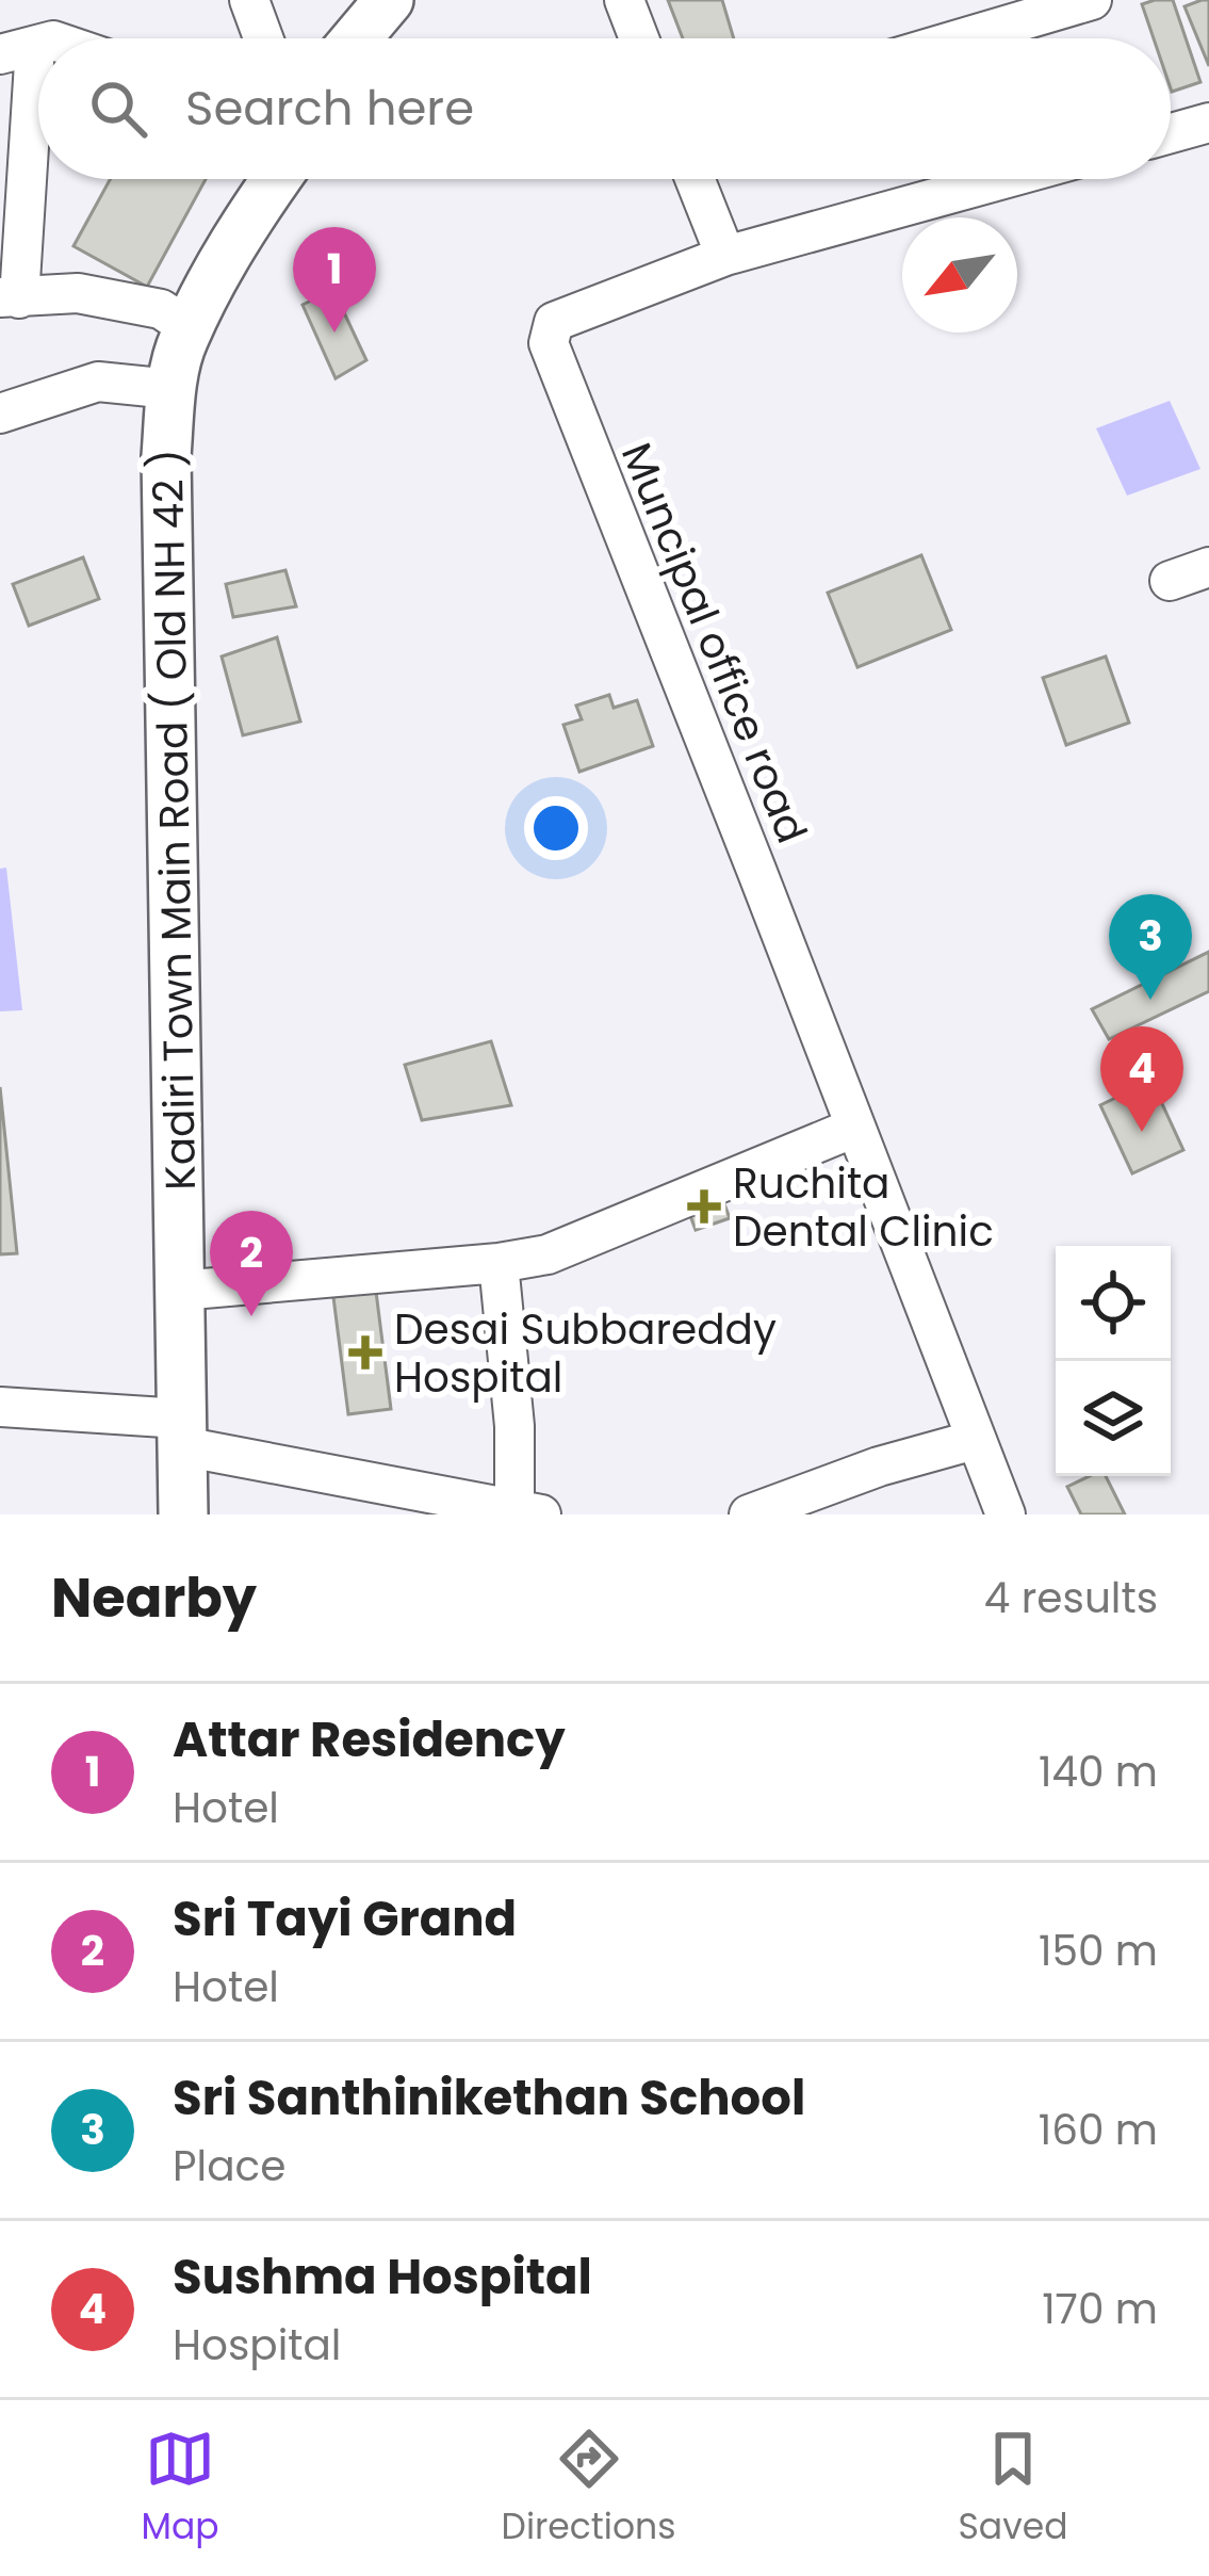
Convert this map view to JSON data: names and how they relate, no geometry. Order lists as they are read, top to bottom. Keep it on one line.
{"streets":{"main road":["Kadiri Town Main Road ( Old NH 42 )"],"street":["Muncipal office road"]},"places":{"health":["Ruchita Dental Clinic","Desai Subbareddy Hospital"]},"north":"bottom left","page":{"search":"Search here","pins":["1","3","4","2"],"heading":["Nearby","4 results"],"list":[{"mark":"1","name":"Attar Residency","note":"Hotel","value":"140 m"},{"mark":"2","name":"Sri Tayi Grand","note":"Hotel","value":"150 m"},{"mark":"3","name":"Sri Santhinikethan School","note":"Place","value":"160 m"},{"mark":"4","name":"Sushma Hospital","note":"Hospital","value":"170 m"}],"nav":["Map","Directions","Saved"]}}
